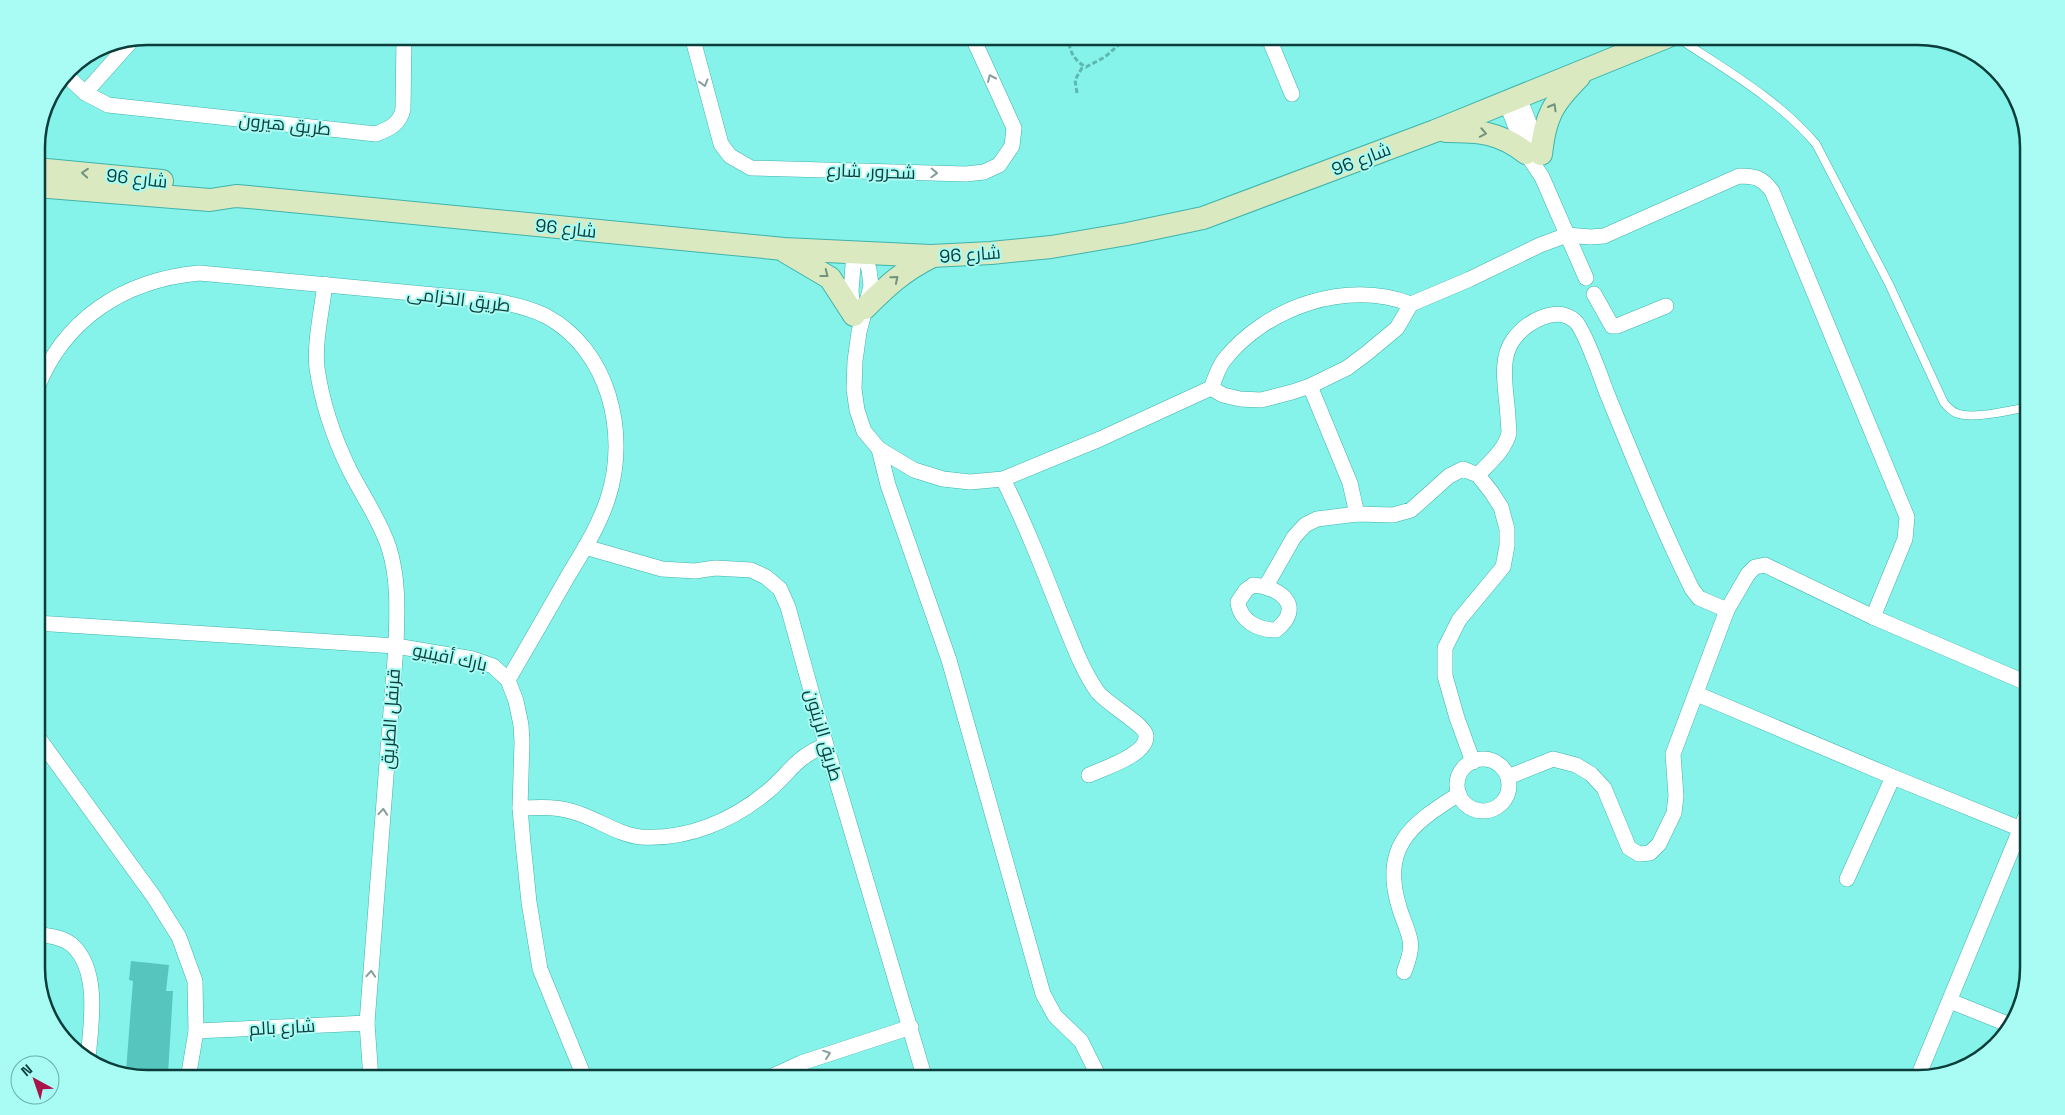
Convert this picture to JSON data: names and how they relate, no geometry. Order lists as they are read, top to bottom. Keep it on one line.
{"streets":{"street":["طريق هيرون","شارع 96","شحرور، شارع","طريق الخزامى","بارك أفينيو","قرنفل الطريق","طريق الزيتون","شارع بالم"]},"crossings":[["طريق الخزامى","بارك أفينيو"],["طريق الخزامى","قرنفل الطريق"],["طريق الخزامى","طريق الزيتون"],["بارك أفينيو","قرنفل الطريق"],["قرنفل الطريق","شارع بالم"]],"one_way":["قرنفل الطريق"],"north":"top left"}
